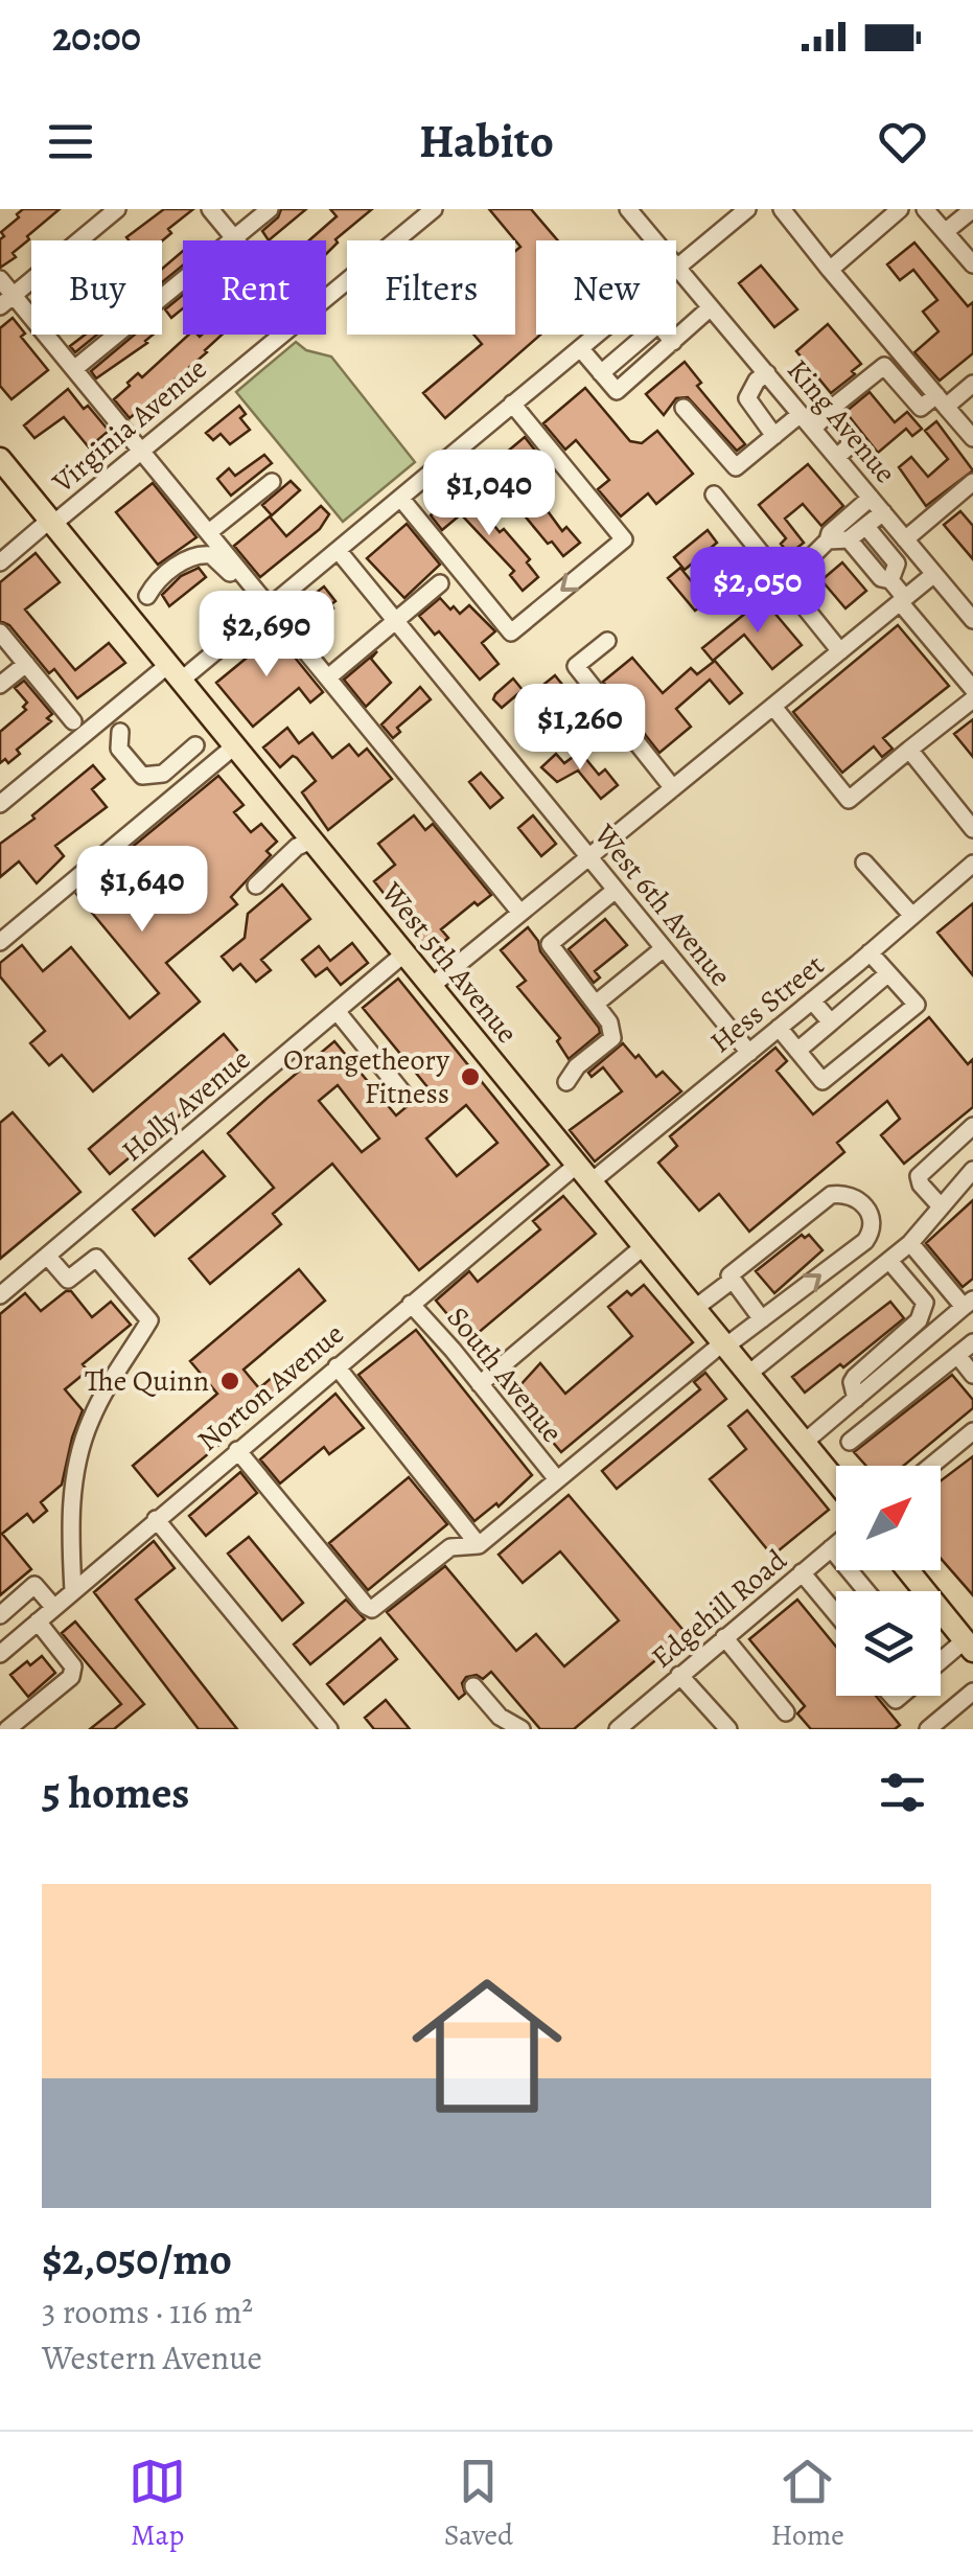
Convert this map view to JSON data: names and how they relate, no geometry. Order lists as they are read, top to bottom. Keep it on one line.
{"streets":{"main road":["West 5th Avenue"],"street":["King Avenue","Virginia Avenue","West 6th Avenue","Hess Street","Holly Avenue","South Avenue","Norton Avenue","Edgehill Road"]},"crossings":[["Virginia Avenue","West 5th Avenue"],["West 6th Avenue","Hess Street"],["West 5th Avenue","Hess Street"],["West 5th Avenue","Holly Avenue"],["West 5th Avenue","Norton Avenue"],["South Avenue","Norton Avenue"]],"places":["Orangetheory Fitness","The Quinn"],"north":"top right","page":{"status":"20:00","header":"Habito","chip":["Buy","Rent","Filters","New"],"price":["$1,040","$2,050","$2,690","$1,260","$1,640"],"heading":"5 homes","list":[{"name":"$2,050/mo","note":"3 rooms · 116 m² · Western Avenue"}],"tabs":["Map","Saved","Home"]}}
